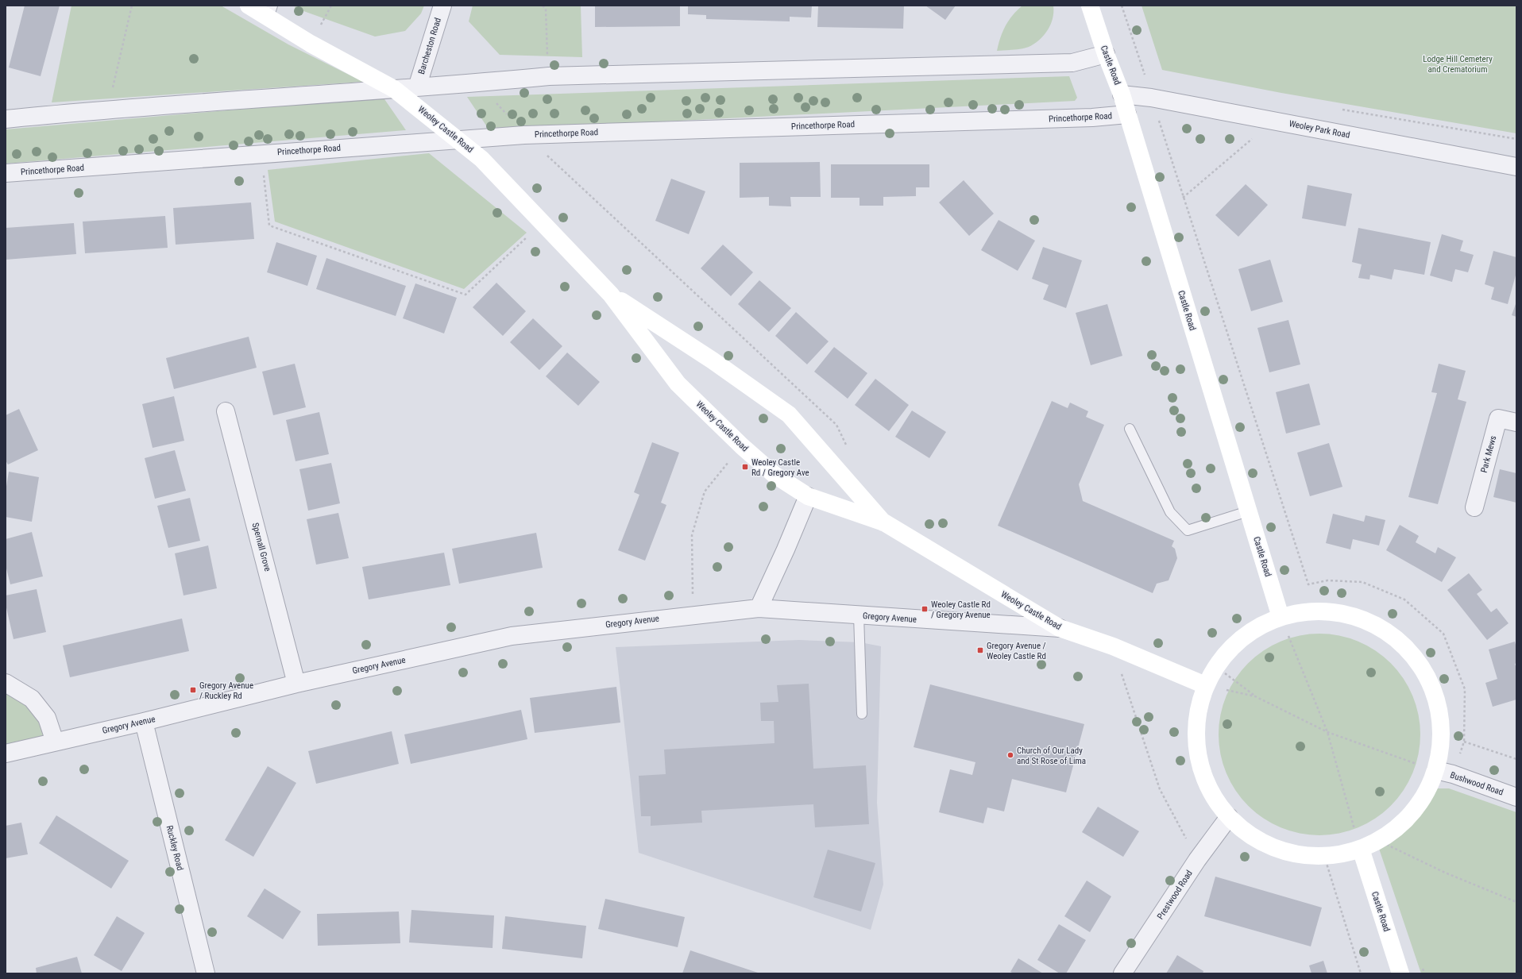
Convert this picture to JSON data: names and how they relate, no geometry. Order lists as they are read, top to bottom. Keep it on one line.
{"streets":{"street":["Barcheston Road","Castle Road","Princethorpe Road","Weoley Castle Road","Weoley Park Road","Park Mews","Spernall Grove","Gregory Avenue","Bushwood Road","Ruckley Road","Prestwood Road"]},"crossings":[["Castle Road","Princethorpe Road"],["Castle Road","Weoley Park Road"],["Princethorpe Road","Weoley Castle Road"],["Weoley Castle Road","Gregory Avenue"],["Spernall Grove","Gregory Avenue"],["Gregory Avenue","Ruckley Road"]],"parks":["Lodge Hill Cemetery and Crematorium"],"places":{"transit":["Weoley Castle Rd / Gregory Ave","Weoley Castle Rd / Gregory Avenue","Gregory Avenue / Weoley Castle Rd","Gregory Avenue / Ruckley Rd"],"other":["Church of Our Lady and St Rose of Lima"]}}
